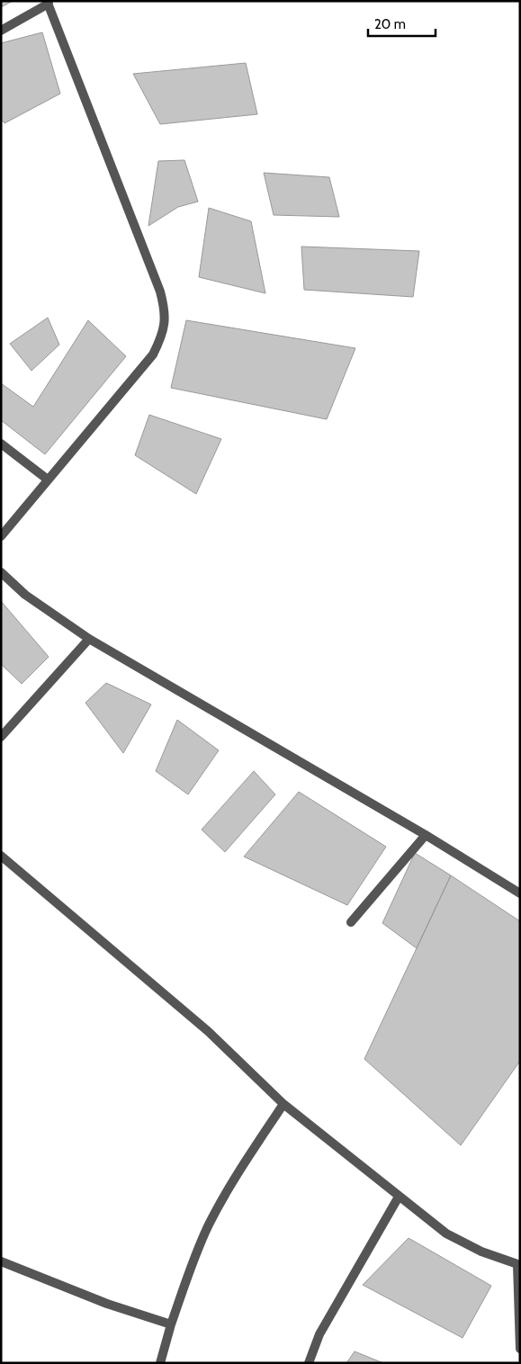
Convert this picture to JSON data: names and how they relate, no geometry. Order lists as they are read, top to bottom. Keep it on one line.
{"scale_bar":"20 m"}
